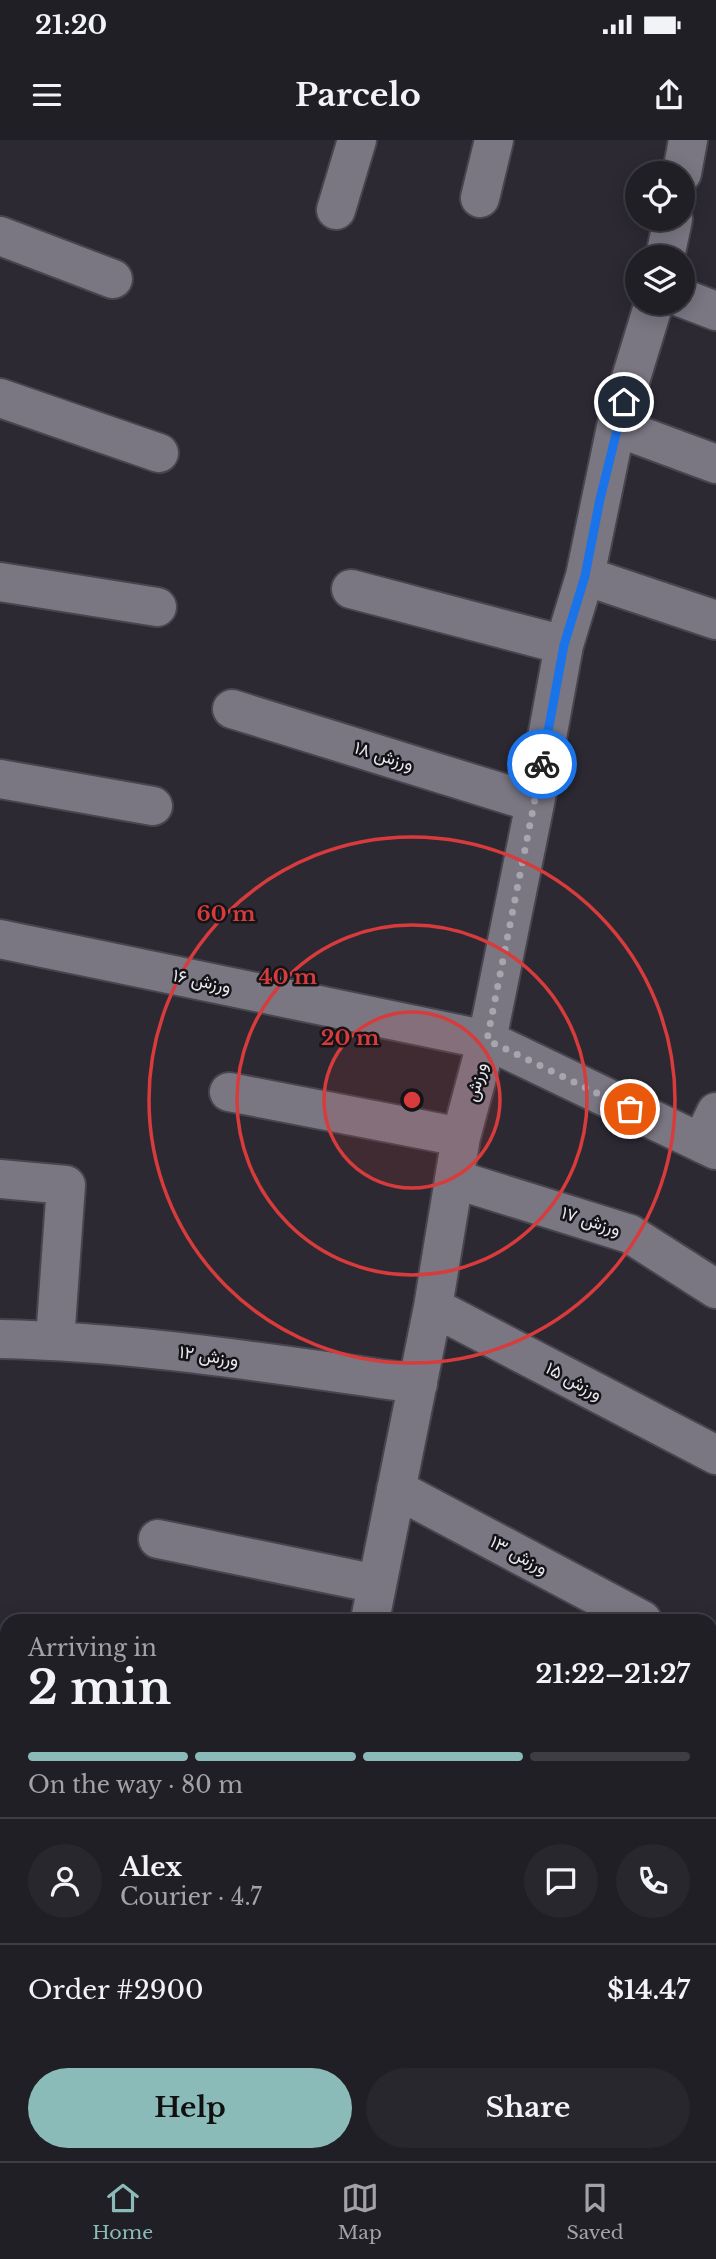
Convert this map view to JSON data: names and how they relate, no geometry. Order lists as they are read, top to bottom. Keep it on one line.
{"streets":{"street":["ورزش ۱۸","ورزش ۱۶","ورزش","ورزش ۱۷","ورزش ۱۲","ورزش ۱۵","ورزش ۱۳"]},"crossings":[["ورزش ۱۸","ورزش"],["ورزش ۱۶","ورزش"],["ورزش","ورزش ۱۷"],["ورزش","ورزش ۱۲"],["ورزش","ورزش ۱۵"],["ورزش","ورزش ۱۳"]],"page":{"status":"21:20","header":"Parcelo","heading":["2 min","Arriving in","21:22–21:27"],"panel":["Alex","Courier · 4.7","Order #2900","$14.47"],"bar":"On the way · 80 m","buttons":["Help","Share"],"tabs":["Home","Map","Saved"]},"rings":["60 m","40 m","20 m"]}
